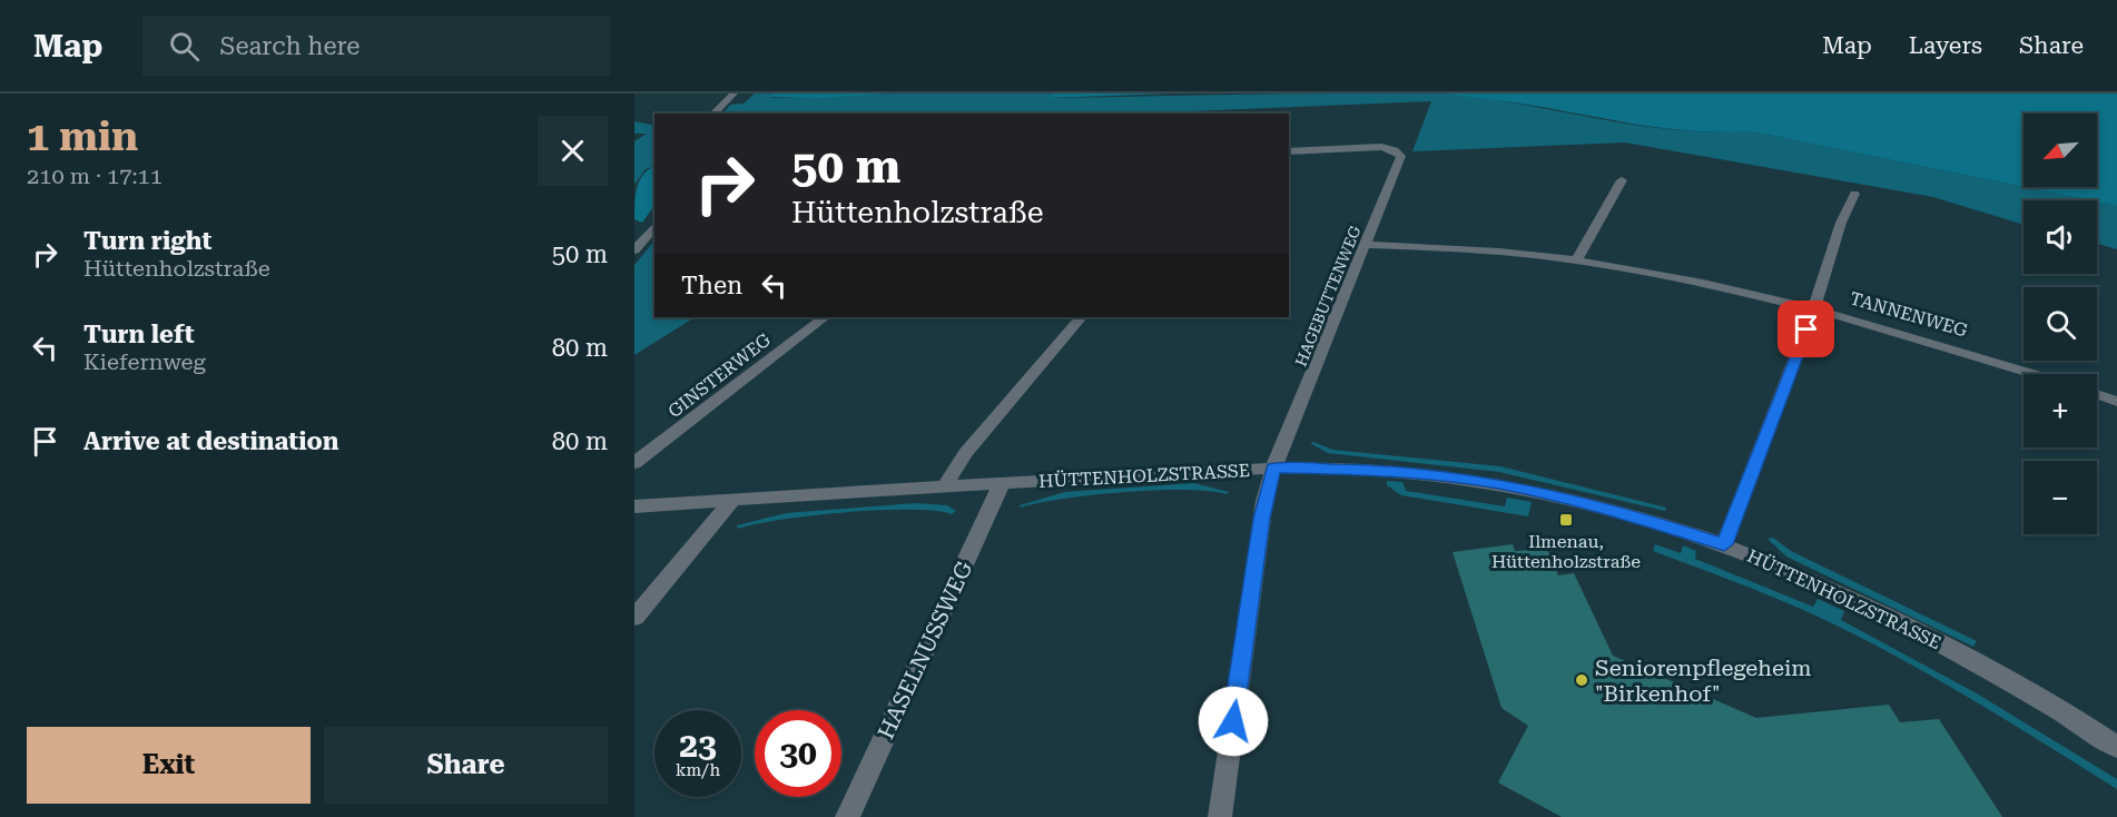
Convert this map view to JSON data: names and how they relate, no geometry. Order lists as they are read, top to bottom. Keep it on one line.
{"streets":{"street":["HAGEBUTTENWEG","TANNENWEG","GINSTERWEG","HÜTTENHOLZSTRASSE","HASELNUSSWEG"]},"crossings":[["HAGEBUTTENWEG","TANNENWEG"],["HAGEBUTTENWEG","HÜTTENHOLZSTRASSE"],["HÜTTENHOLZSTRASSE","HASELNUSSWEG"]],"places":{"transit":["Ilmenau, Hüttenholzstraße"],"other":["Seniorenpflegeheim \"Birkenhof\""]},"north":"bottom left","page":{"header":"Map","search":"Search here","nav":["Map","Layers","Share"],"heading":["1 min","210 m · 17:11"],"map_buttons":["+","−"],"turn":["50 m","Hüttenholzstraße"],"list":[{"name":"Turn right","note":"Hüttenholzstraße","value":"50 m"},{"name":"Turn left","note":"Kiefernweg","value":"80 m"},{"name":"Arrive at destination","value":"80 m"}],"then":"Then","speed":"23 km/h","limit":"30","buttons":["Exit","Share"]}}
